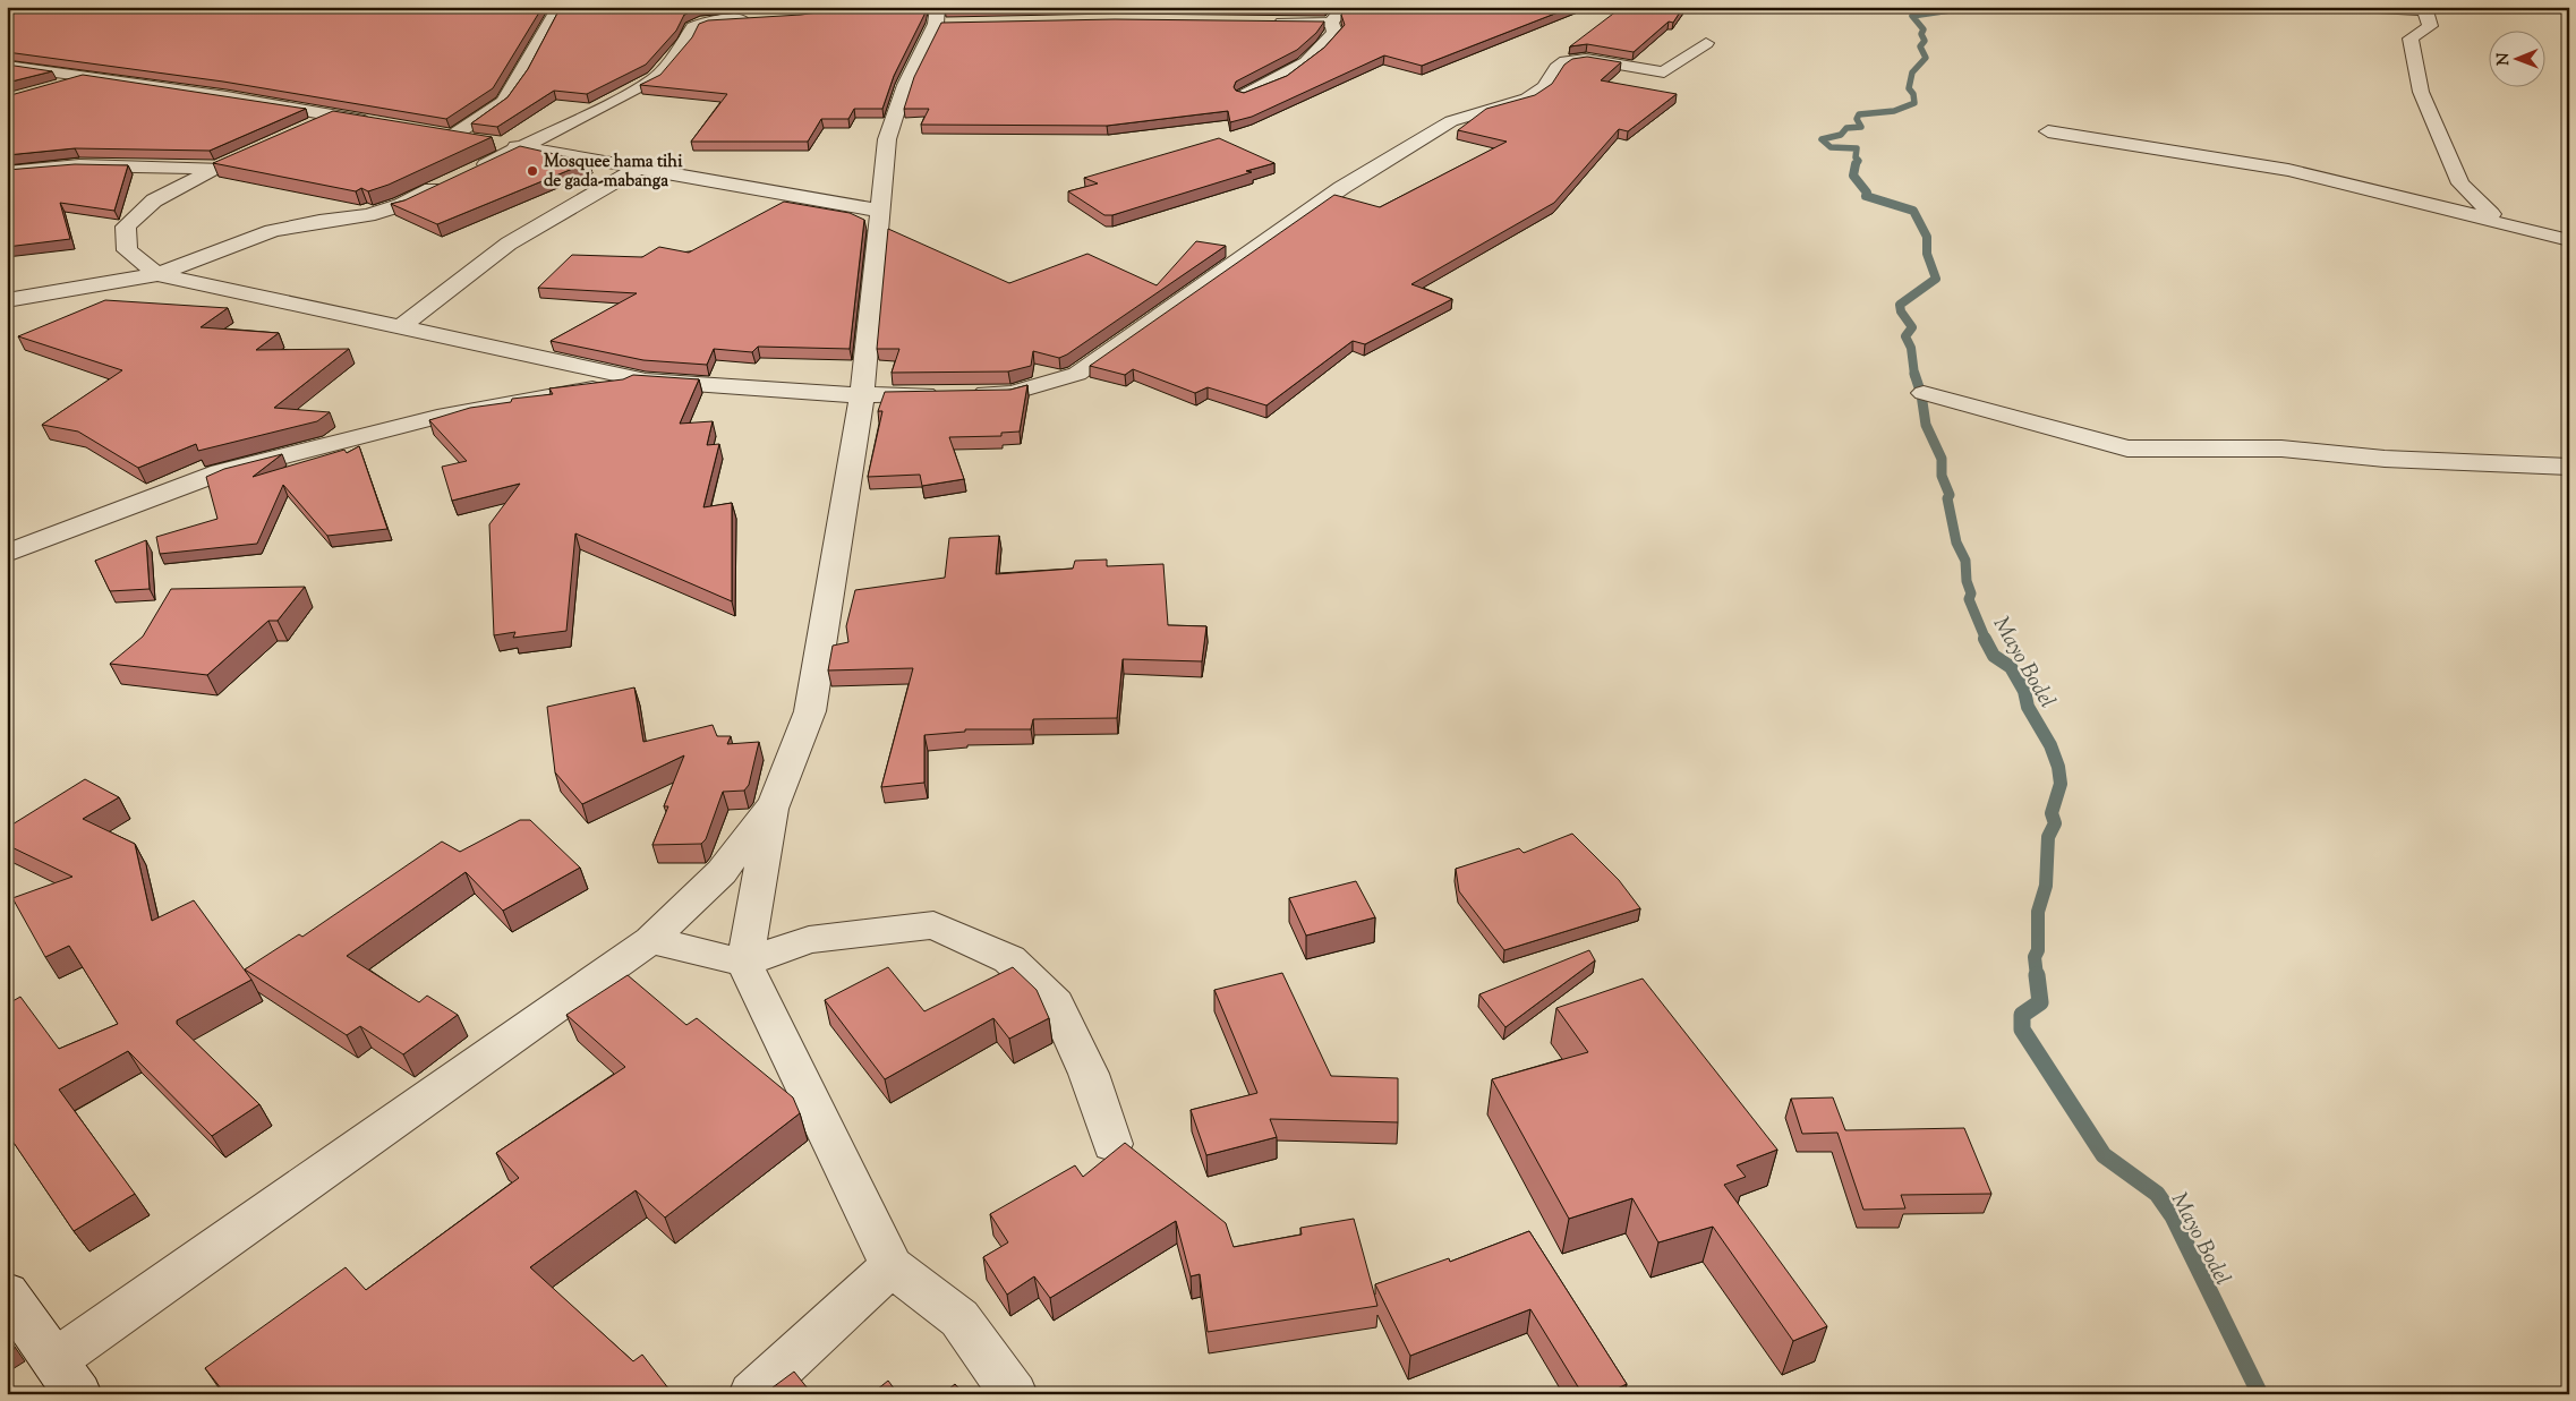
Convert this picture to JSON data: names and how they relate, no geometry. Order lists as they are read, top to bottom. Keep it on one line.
{"water":["Mayo Bodel"],"places":["Mosquee hama tihi de gada-mabanga"],"north":"left"}
